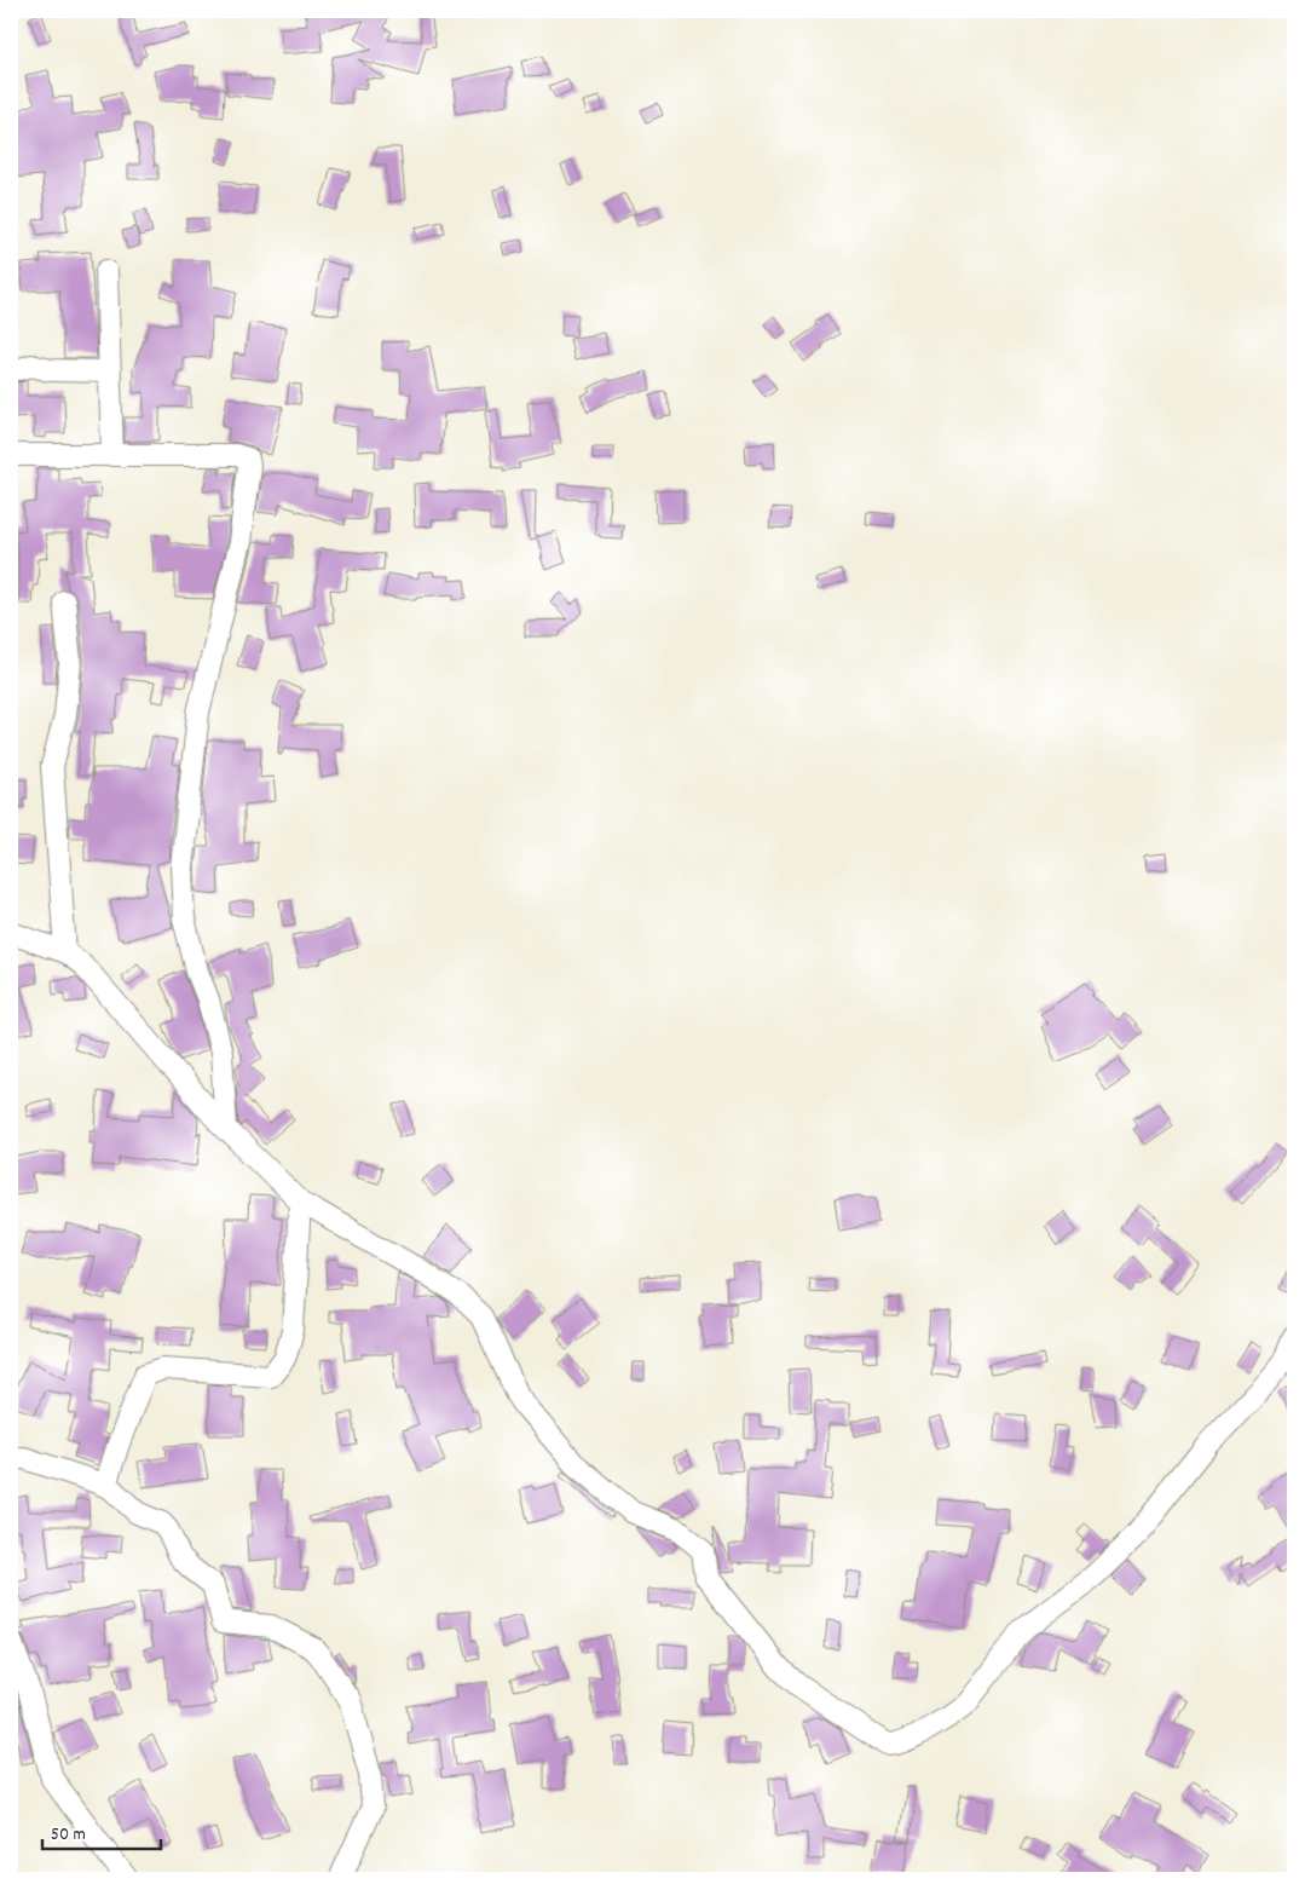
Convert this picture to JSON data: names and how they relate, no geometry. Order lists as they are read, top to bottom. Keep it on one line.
{"scale_bar":"50 m"}
